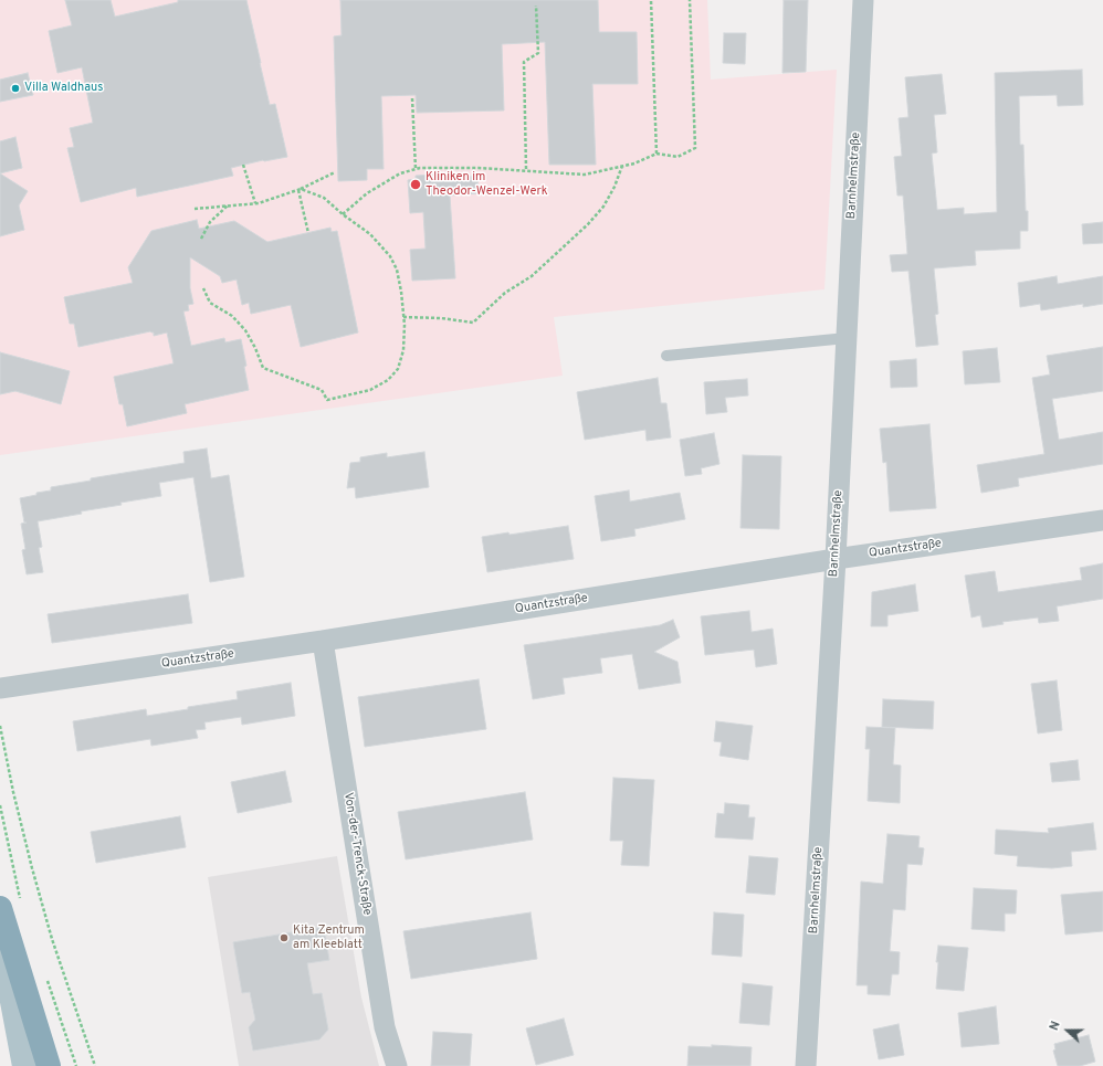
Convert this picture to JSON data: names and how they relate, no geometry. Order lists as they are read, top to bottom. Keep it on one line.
{"streets":{"street":["Barnhelmstraße","Quantzstraße","Von-der-Trenck-Straße"]},"crossings":[["Barnhelmstraße","Quantzstraße"],["Quantzstraße","Von-der-Trenck-Straße"]],"places":["Villa Waldhaus","Kliniken im Theodor-Wenzel-Werk","Kita Zentrum am Kleeblatt"],"north":"left"}
